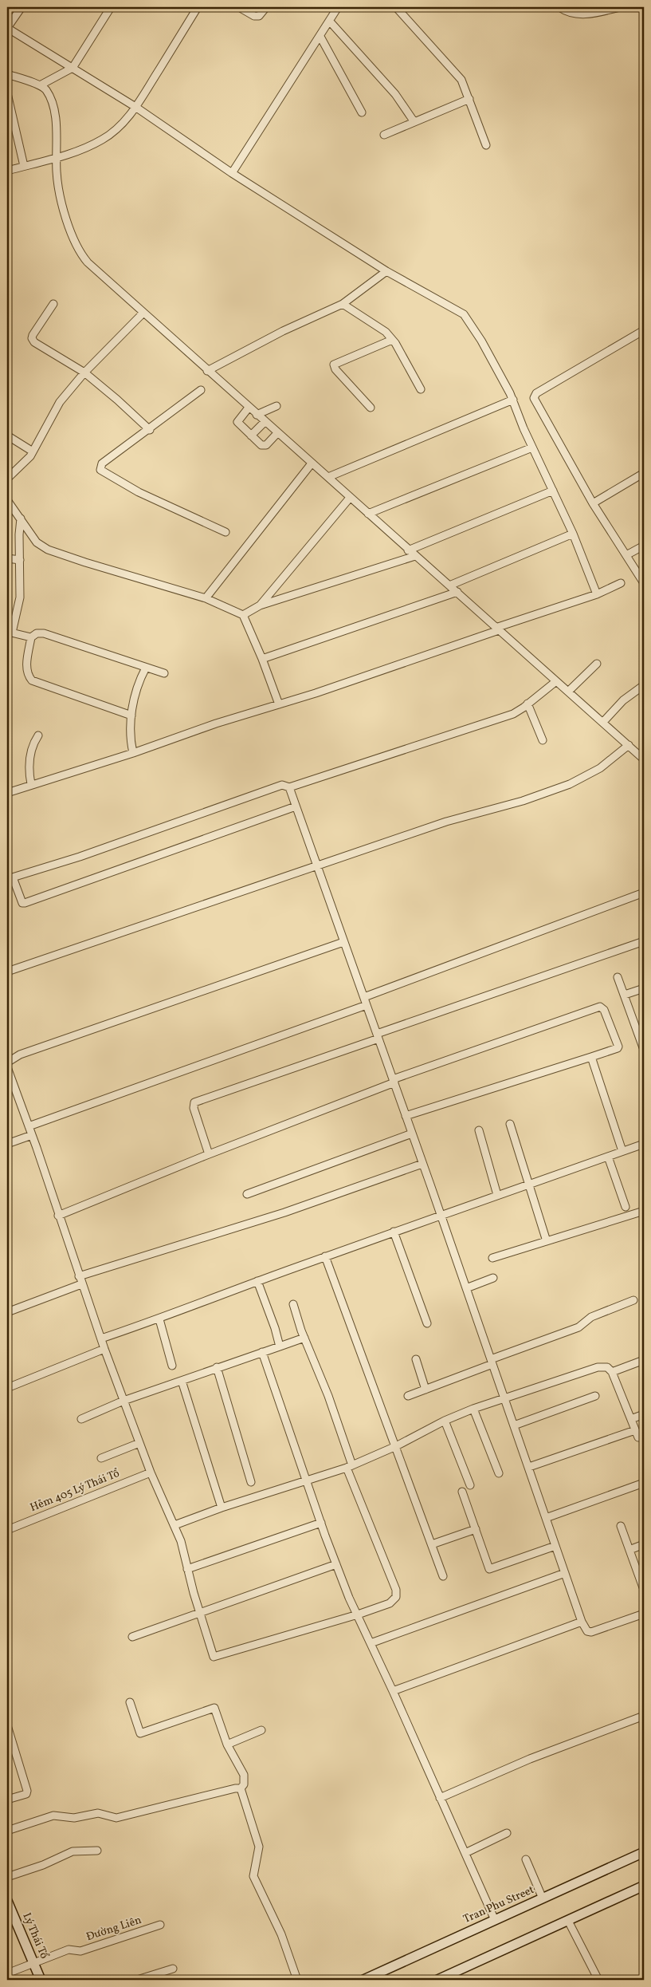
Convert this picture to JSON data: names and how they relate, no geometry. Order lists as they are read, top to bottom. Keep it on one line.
{"streets":{"main road":["Tran Phu Street","Lý Thái Tổ"],"street":["Hẻm 405 Lý Thái Tổ","Đường Liên"]},"crossings":[["Đường Liên","Lý Thái Tổ"]]}
